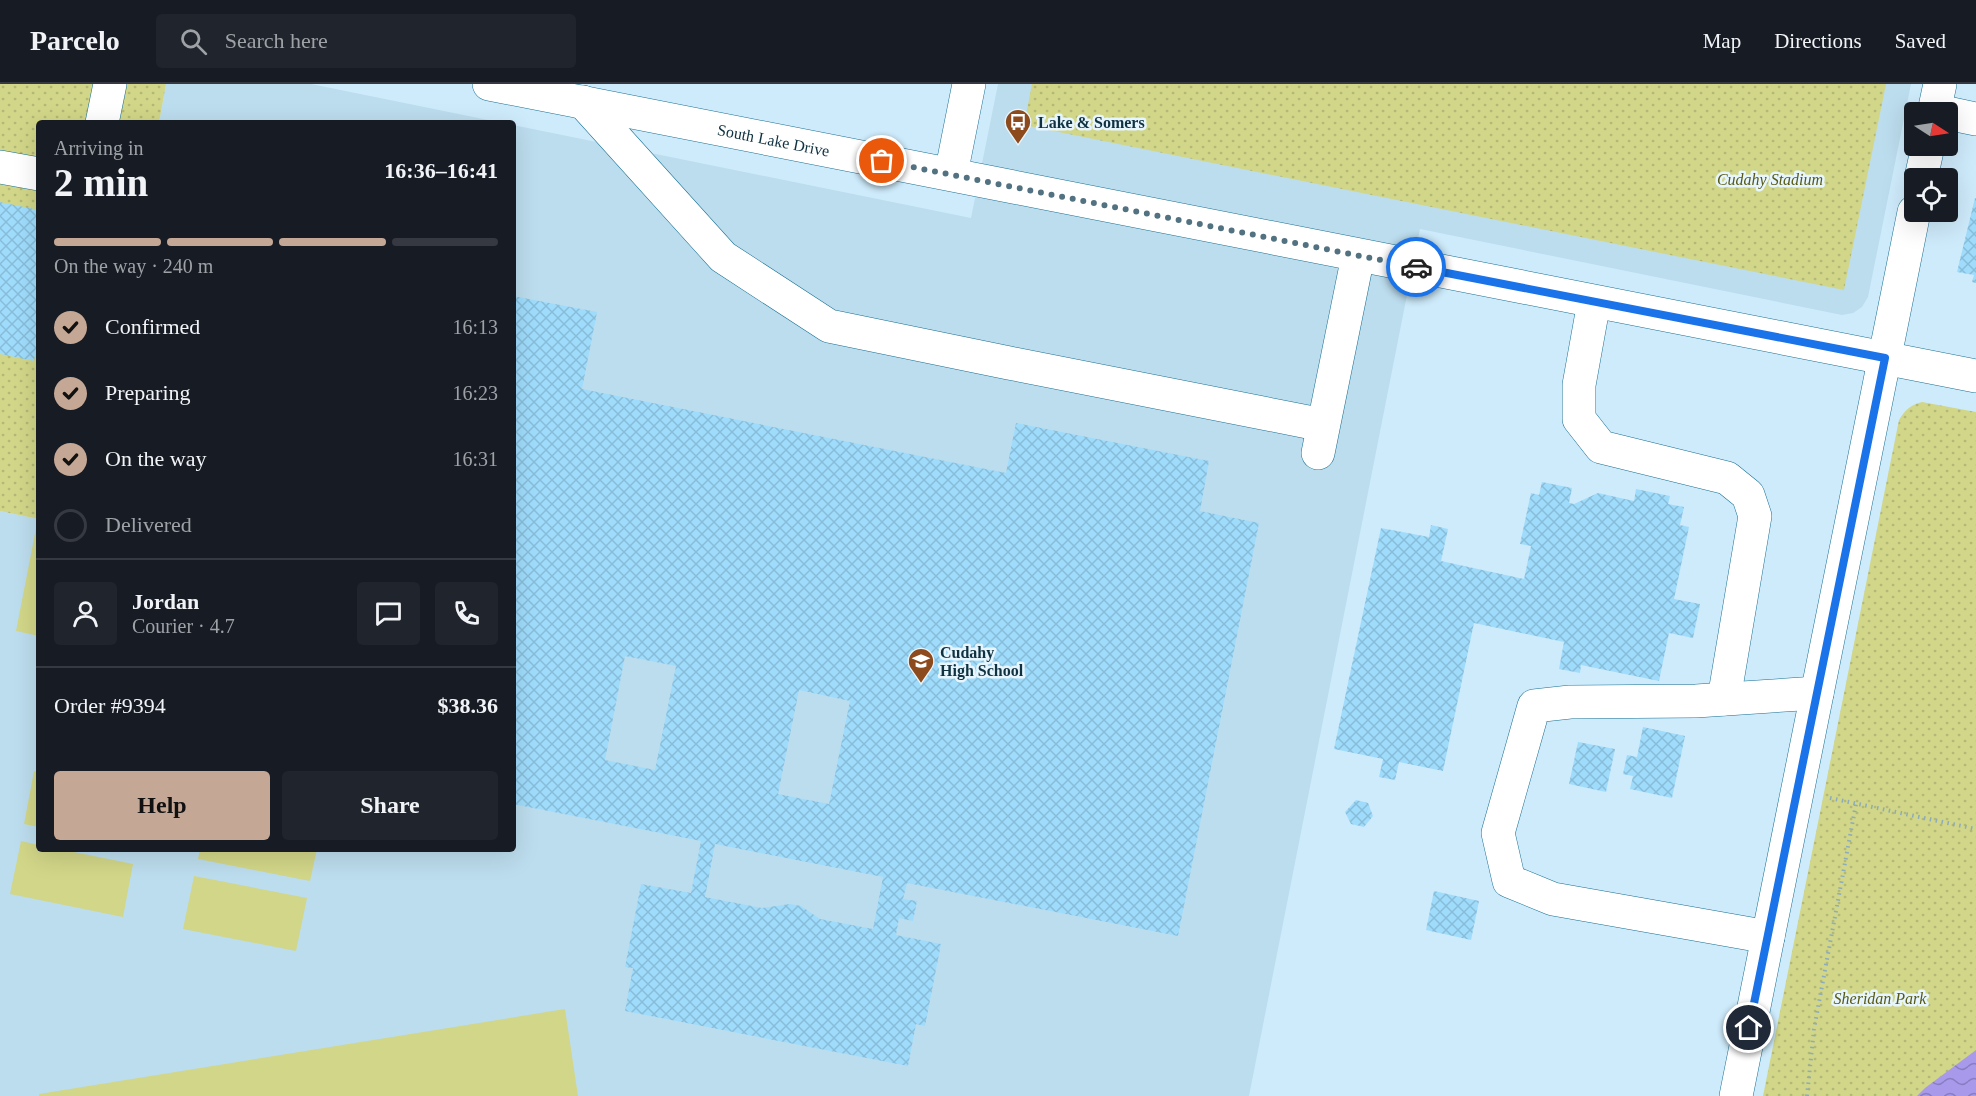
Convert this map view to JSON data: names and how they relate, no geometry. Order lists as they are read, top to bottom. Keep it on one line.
{"streets":{"main road":["South Lake Drive"]},"parks":["Cudahy Stadium","Sheridan Park"],"places":{"bus stop":["Lake & Somers"],"school or university":["Cudahy High School"]},"north":"right","page":{"header":"Parcelo","search":"Search here","nav":["Map","Directions","Saved"],"heading":["2 min","Arriving in","16:36–16:41"],"panel":["Jordan","Courier · 4.7","Order #9394","$38.36"],"bar":"On the way · 240 m","list":[["Confirmed","16:13"],["Preparing","16:23"],["On the way","16:31"],"Delivered"],"buttons":["Help","Share"]}}
